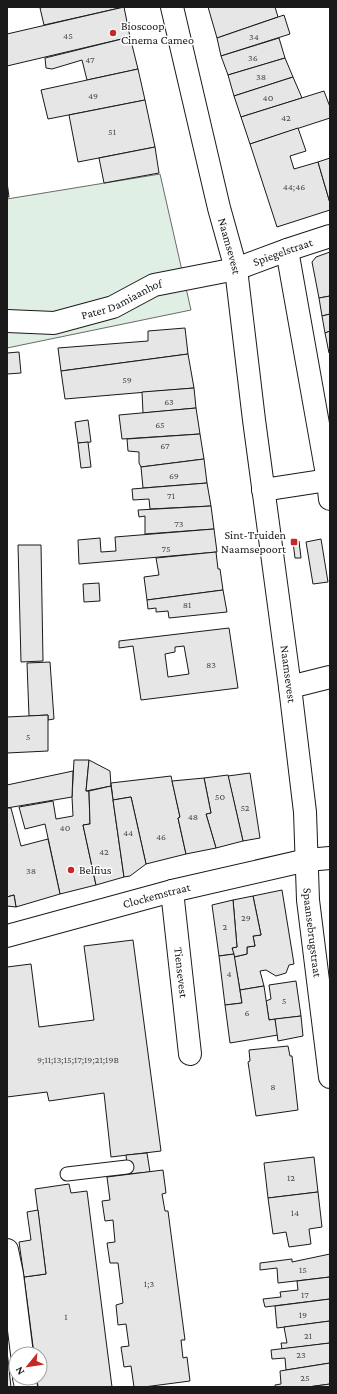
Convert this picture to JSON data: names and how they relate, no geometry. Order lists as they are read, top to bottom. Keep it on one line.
{"streets":{"street":["Naamsevest","Spiegelstraat","Pater Damiaanhof","Clockemstraat","Spaansebrugstraat","Tiensevest"]},"crossings":[["Naamsevest","Spiegelstraat"],["Naamsevest","Pater Damiaanhof"],["Naamsevest","Clockemstraat"],["Naamsevest","Spaansebrugstraat"],["Spiegelstraat","Pater Damiaanhof"],["Clockemstraat","Spaansebrugstraat"],["Clockemstraat","Tiensevest"]],"places":{"other":["Bioscoop Cinema Cameo","Belfius"],"transit":["Sint-Truiden Naamsepoort"]},"house_numbers":["45","34","36","47","38","49","40","42","51","44;46","59","63","65","67","69","71","73","75","81","83","5","50","52","48","40","44","46","42","38","29","2","4","5","6","9;11;13;15;17;19;21;19B","8","12","14","15","1;3","17","19","1","21","23","25"],"north":"bottom left"}
